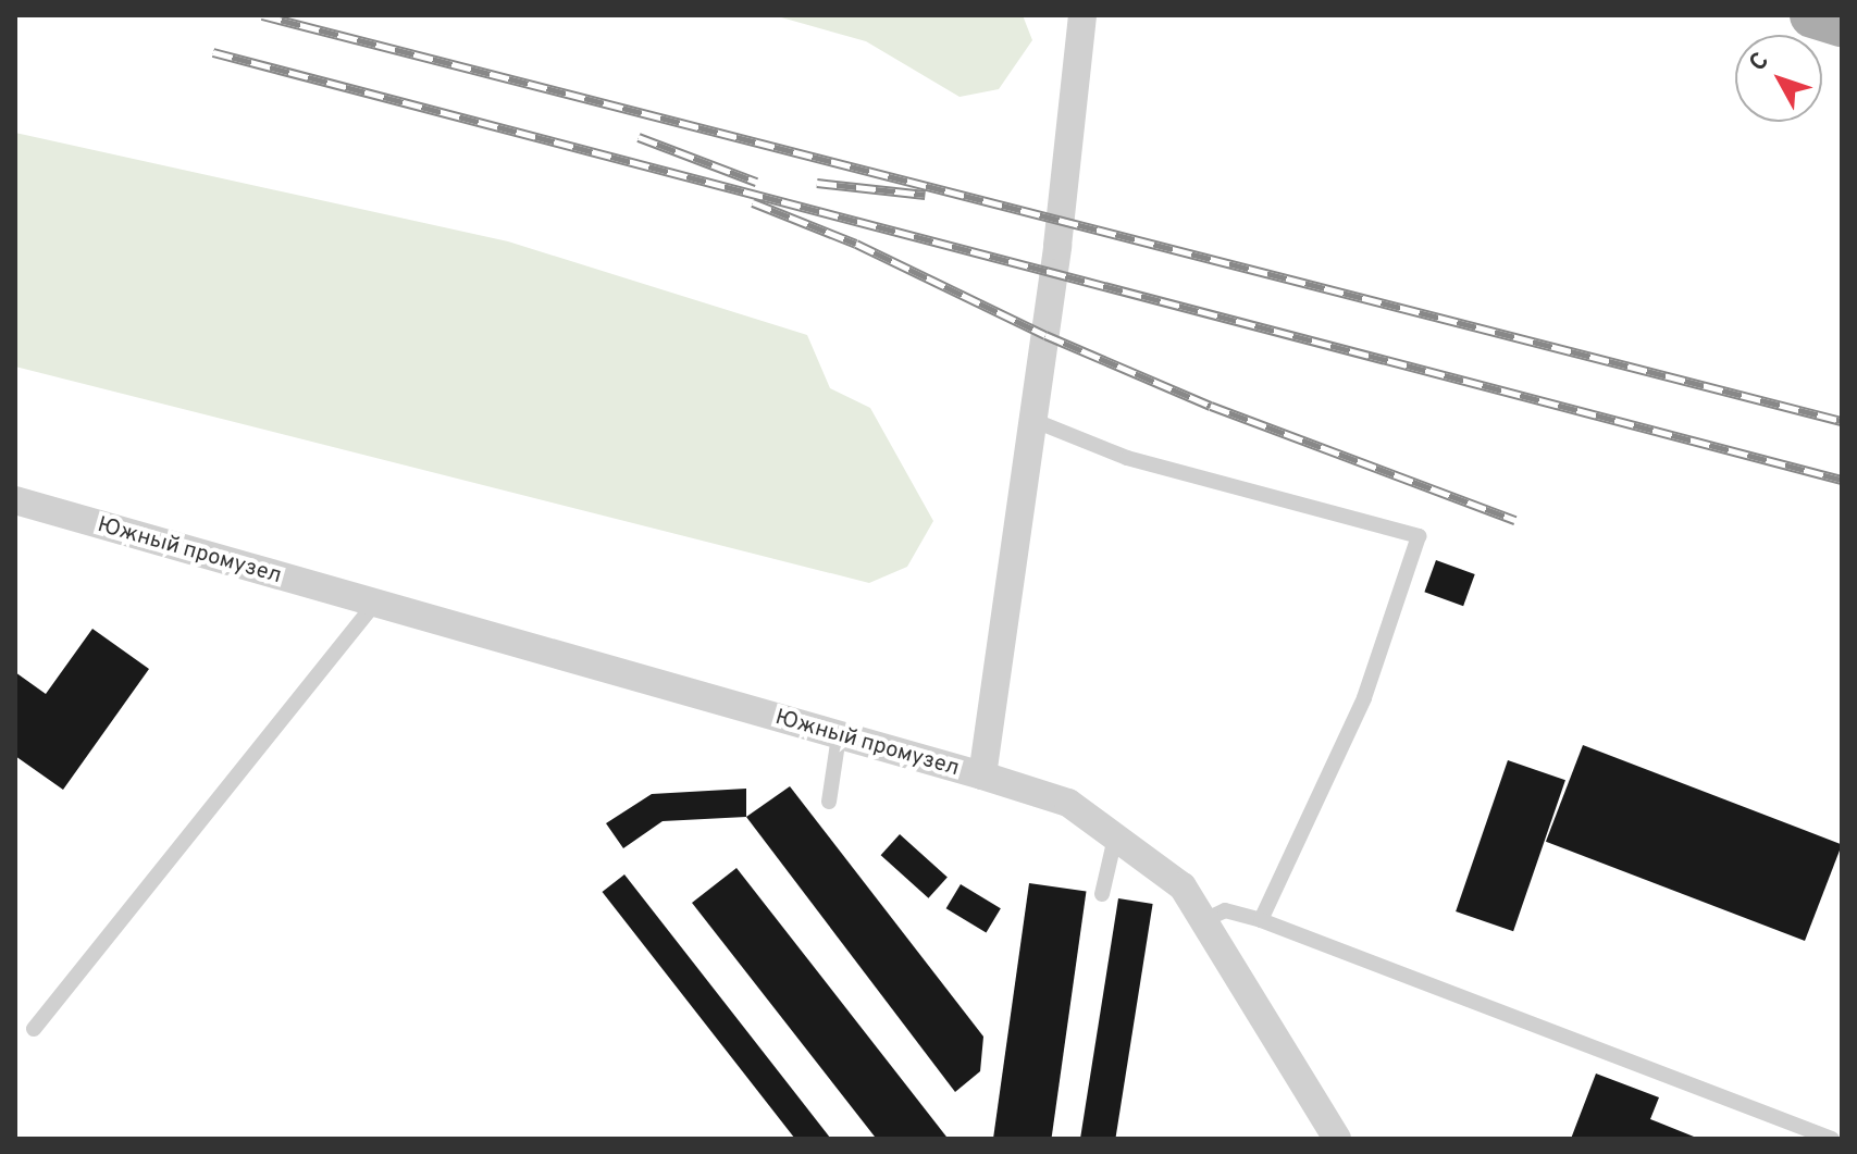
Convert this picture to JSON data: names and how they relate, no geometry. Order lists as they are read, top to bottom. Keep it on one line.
{"streets":{"street":["Южный промузел"]},"north":"top left"}
